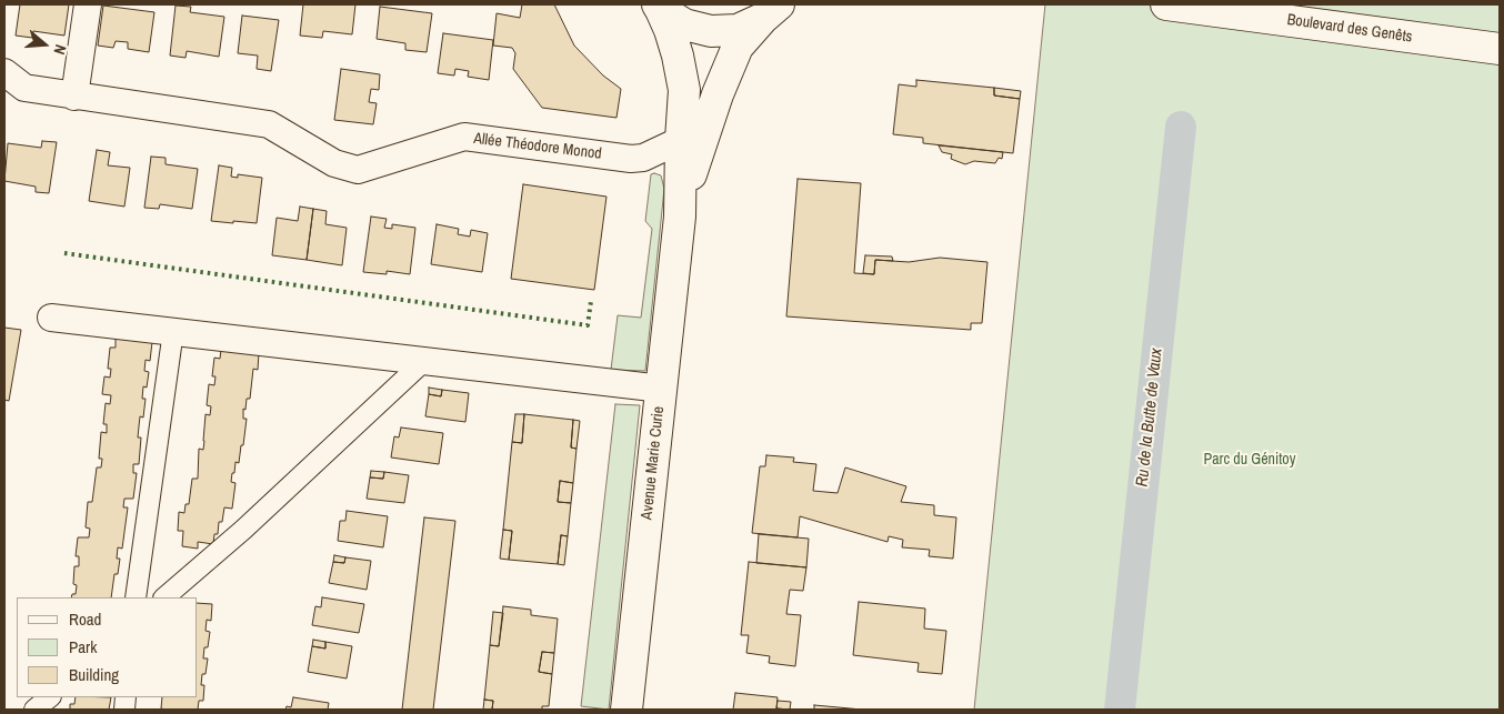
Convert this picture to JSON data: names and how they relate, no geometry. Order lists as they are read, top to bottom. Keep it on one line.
{"streets":{"main road":["Boulevard des Genêts","Avenue Marie Curie"],"street":["Allée Théodore Monod"]},"crossings":[["Allée Théodore Monod","Avenue Marie Curie"]],"water":["Ru de la Butte de Vaux"],"parks":["Parc du Génitoy"],"legend":["Road","Park","Building"],"north":"right"}
